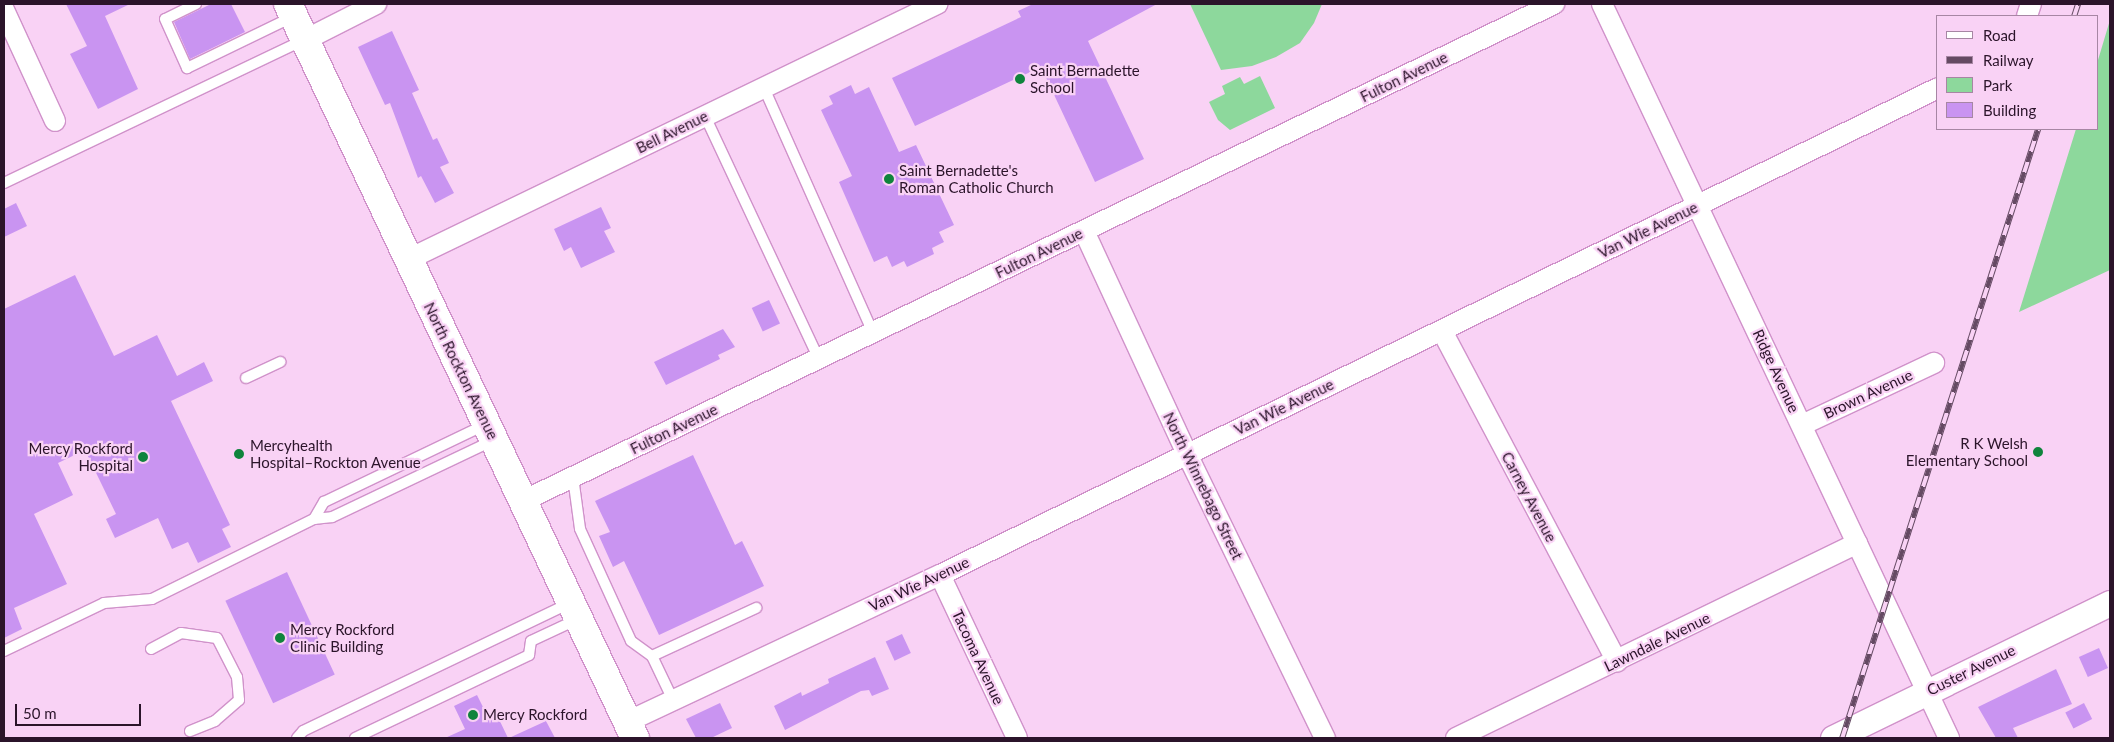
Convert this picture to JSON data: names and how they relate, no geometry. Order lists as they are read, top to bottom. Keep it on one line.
{"streets":{"main road":["North Rockton Avenue"],"street":["Fulton Avenue","Bell Avenue","Van Wie Avenue","Ridge Avenue","Brown Avenue","North Winnebago Street","Carney Avenue","Lawndale Avenue","Tacoma Avenue","Custer Avenue"]},"crossings":[["Fulton Avenue","North Rockton Avenue"],["Fulton Avenue","North Winnebago Street"],["Bell Avenue","North Rockton Avenue"],["Van Wie Avenue","North Rockton Avenue"],["Van Wie Avenue","Ridge Avenue"],["Van Wie Avenue","North Winnebago Street"],["Van Wie Avenue","Carney Avenue"],["Van Wie Avenue","Tacoma Avenue"],["Ridge Avenue","Brown Avenue"],["Ridge Avenue","Lawndale Avenue"],["Ridge Avenue","Custer Avenue"],["Carney Avenue","Lawndale Avenue"]],"places":["Saint Bernadette School","Saint Bernadette's Roman Catholic Church","R K Welsh Elementary School","Mercyhealth Hospital–Rockton Avenue","Mercy Rockford Hospital","Mercy Rockford Clinic Building","Mercy Rockford"],"legend":["Road","Railway","Park","Building"],"scale_bar":"50 m"}
